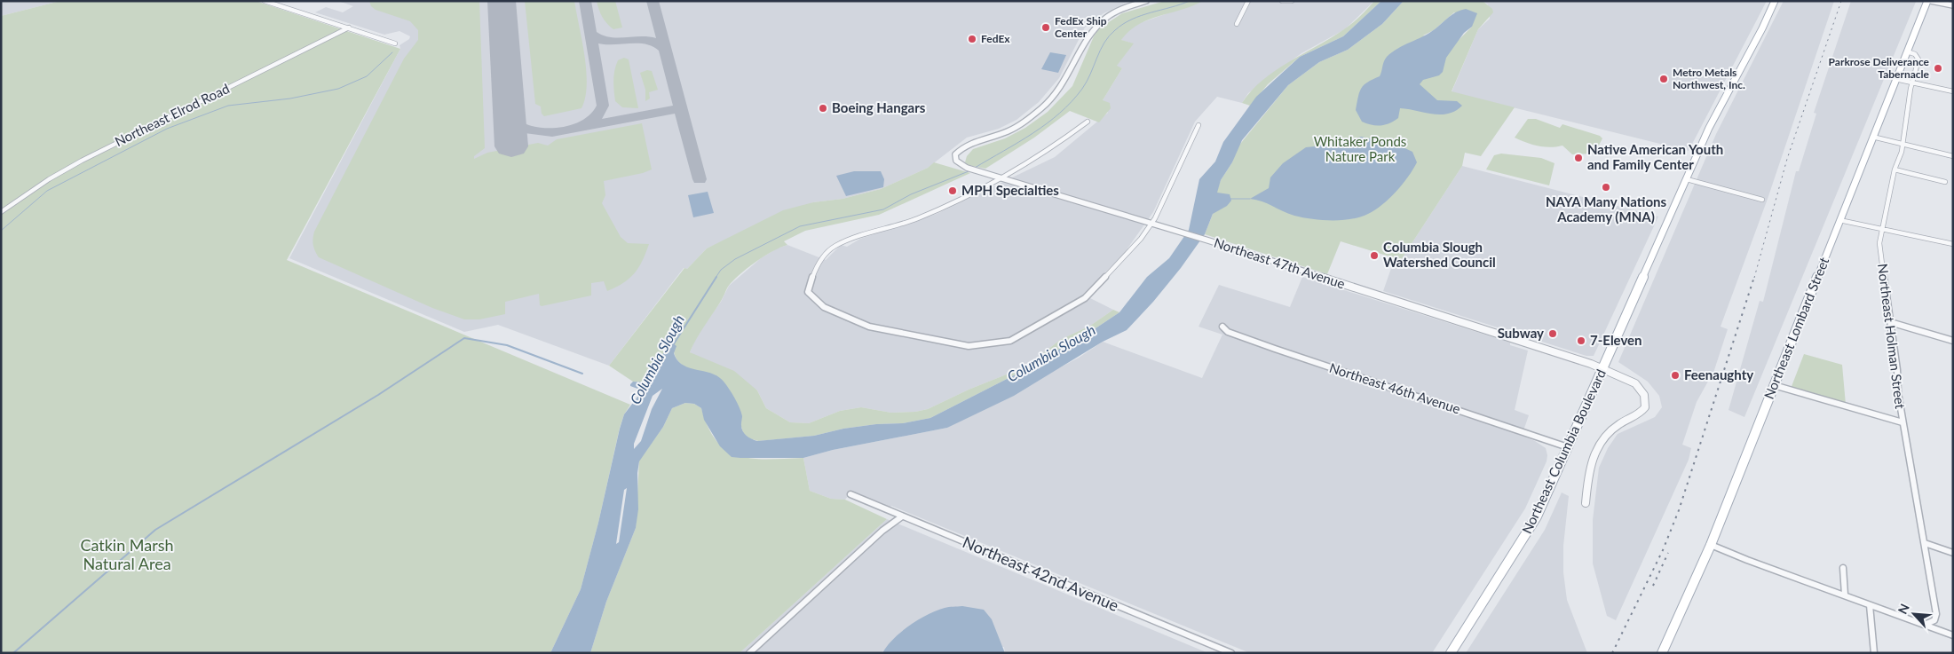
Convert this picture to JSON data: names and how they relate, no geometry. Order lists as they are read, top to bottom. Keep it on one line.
{"streets":{"main road":["Northeast Lombard Street","Northeast Columbia Boulevard"],"street":["Northeast Elrod Road","Northeast 47th Avenue","Northeast Holman Street","Northeast 46th Avenue","Northeast 42nd Avenue"]},"crossings":[["Northeast 47th Avenue","Northeast Columbia Boulevard"],["Northeast Lombard Street","Northeast Holman Street"],["Northeast 46th Avenue","Northeast Columbia Boulevard"]],"water":["Columbia Slough"],"parks":["Whitaker Ponds Nature Park","Catkin Marsh Natural Area"],"places":["FedEx Ship Center","FedEx","Parkrose Deliverance Tabernacle","Metro Metals Northwest, Inc.","Boeing Hangars","Native American Youth and Family Center","NAYA Many Nations Academy (MNA)","MPH Specialties","Columbia Slough Watershed Council","Subway","7-Eleven","Feenaughty"],"north":"top left"}
